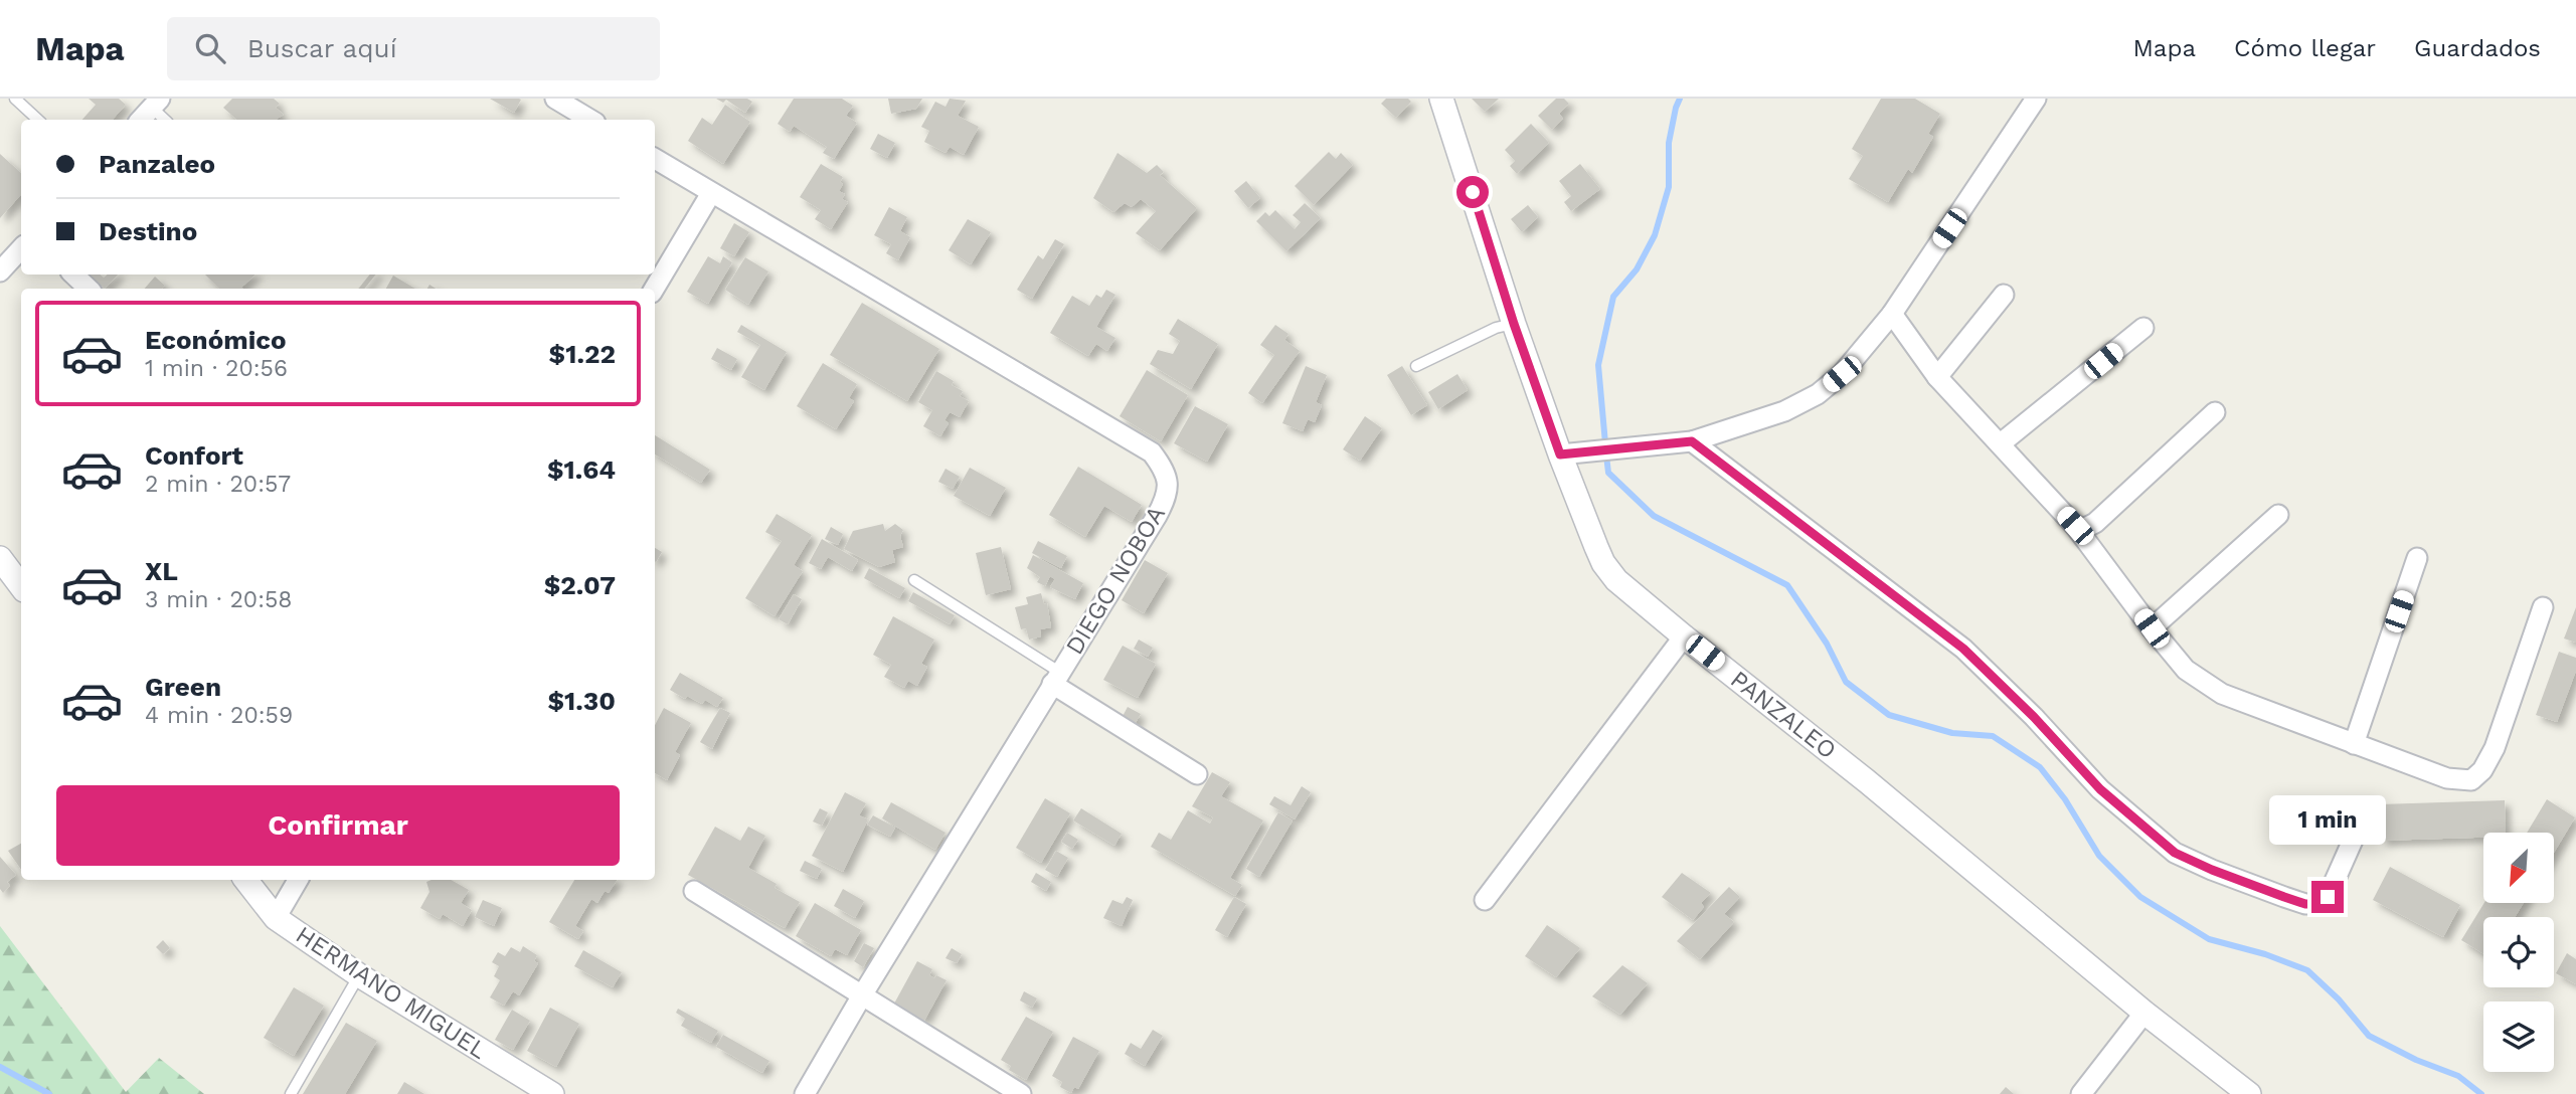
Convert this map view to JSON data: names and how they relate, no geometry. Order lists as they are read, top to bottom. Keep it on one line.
{"streets":{"street":["DIEGO NOBOA","PANZALEO","HERMANO MIGUEL"]},"north":"bottom left","page":{"header":"Mapa","search":"Buscar aquí","nav":["Mapa","Cómo llegar","Guardados"],"banner":["Panzaleo","Destino"],"list":[{"name":"Económico","note":"1 min · 20:56","value":"$1.22"},{"name":"Confort","note":"2 min · 20:57","value":"$1.64"},{"name":"XL","note":"3 min · 20:58","value":"$2.07"},{"name":"Green","note":"4 min · 20:59","value":"$1.30"}],"buttons":"Confirmar","bubble":"1 min"}}
